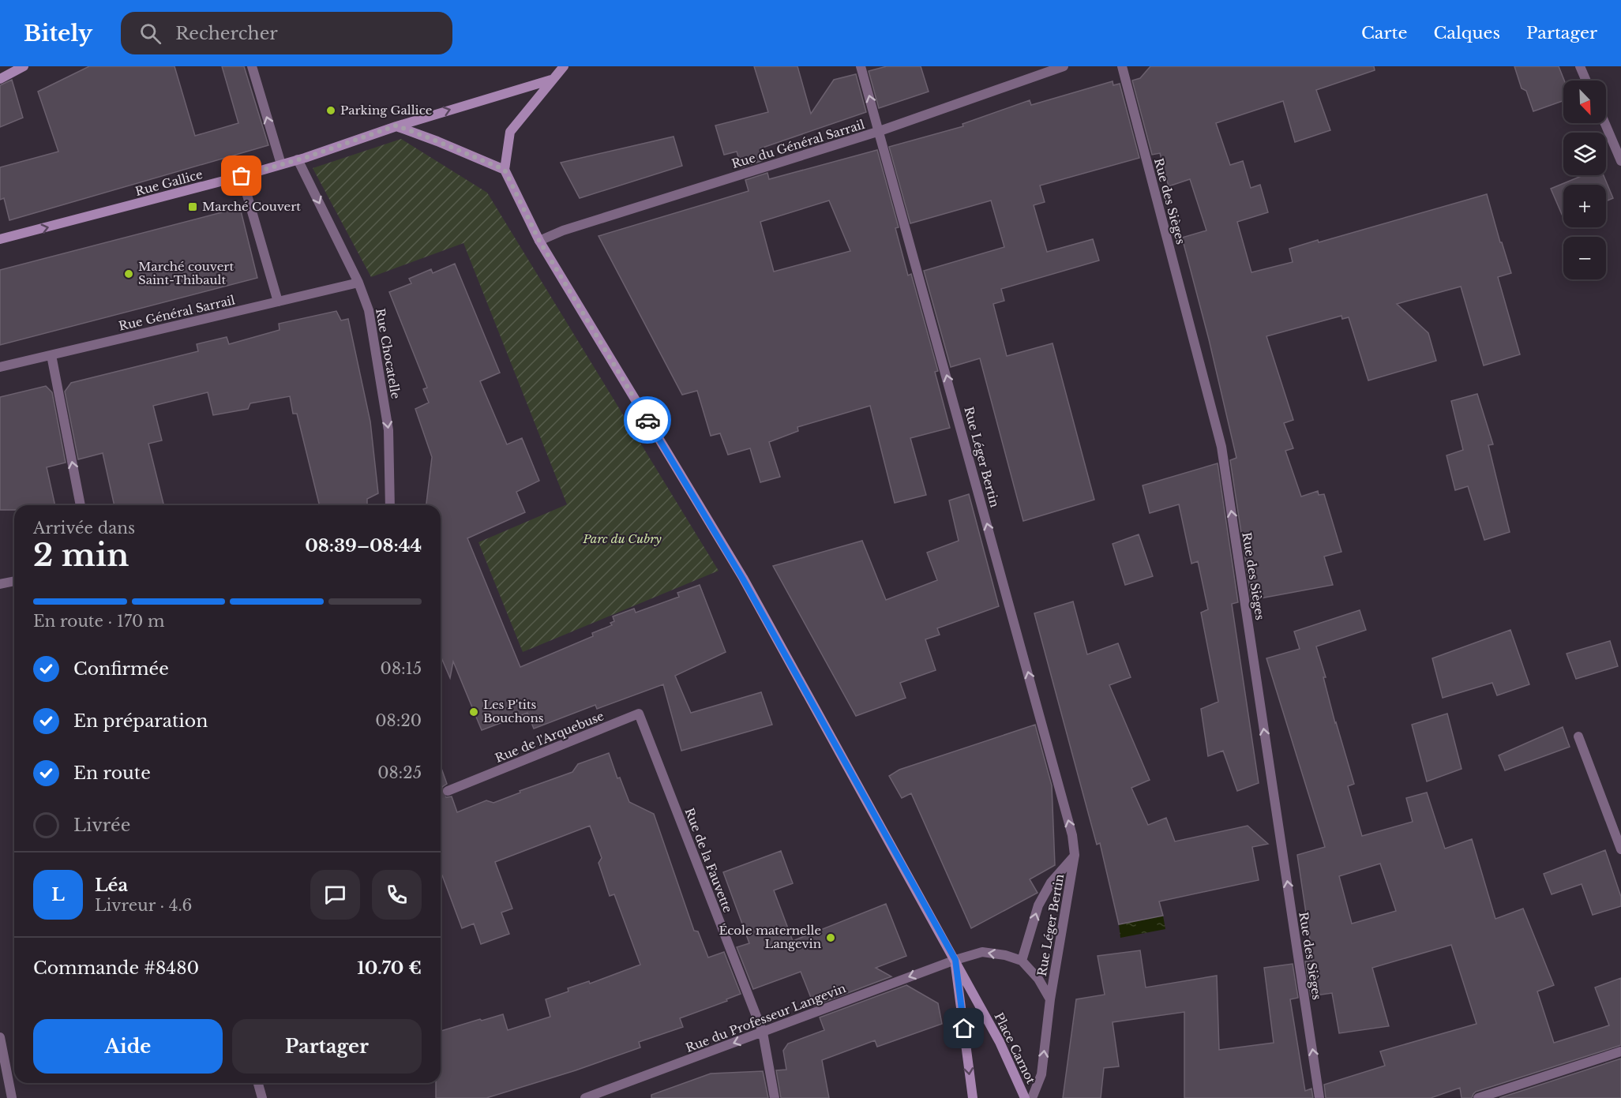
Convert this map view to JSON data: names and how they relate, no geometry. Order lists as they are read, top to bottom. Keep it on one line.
{"streets":{"main road":["Rue Gallice","Place Carnot"],"street":["Rue du Général Sarrail","Rue des Sièges","Rue Général Sarrail","Rue Chocatelle","Rue Léger Bertin","Rue de l'Arquebuse","Rue de la Fauvette","Rue du Professeur Langevin"]},"crossings":[["Rue du Général Sarrail","Rue Léger Bertin"],["Rue du Général Sarrail","Place Carnot"],["Rue Gallice","Rue Chocatelle"],["Rue Général Sarrail","Rue Chocatelle"],["Rue Léger Bertin","Place Carnot"],["Rue de l'Arquebuse","Rue de la Fauvette"],["Rue de la Fauvette","Rue du Professeur Langevin"],["Rue du Professeur Langevin","Place Carnot"]],"one_way":["Rue Gallice","Rue des Sièges","Rue Léger Bertin","Rue du Professeur Langevin"],"parks":["Parc du Cubry"],"places":{"other":["Parking Gallice","Marché couvert Saint-Thibault","Les P'tits Bouchons","École maternelle Langevin"],"transit":["Marché Couvert"]},"north":"bottom right","page":{"header":"Bitely","search":"Rechercher","nav":["Carte","Calques","Partager"],"map_buttons":["+","−"],"heading":["2 min","Arrivée dans","08:39–08:44"],"panel":["Léa","Livreur · 4.6","Commande #8480","10.70 €"],"bar":"En route · 170 m","list":[["Confirmée","08:15"],["En préparation","08:20"],["En route","08:25"],"Livrée"],"round":"L","buttons":["Aide","Partager"]}}
